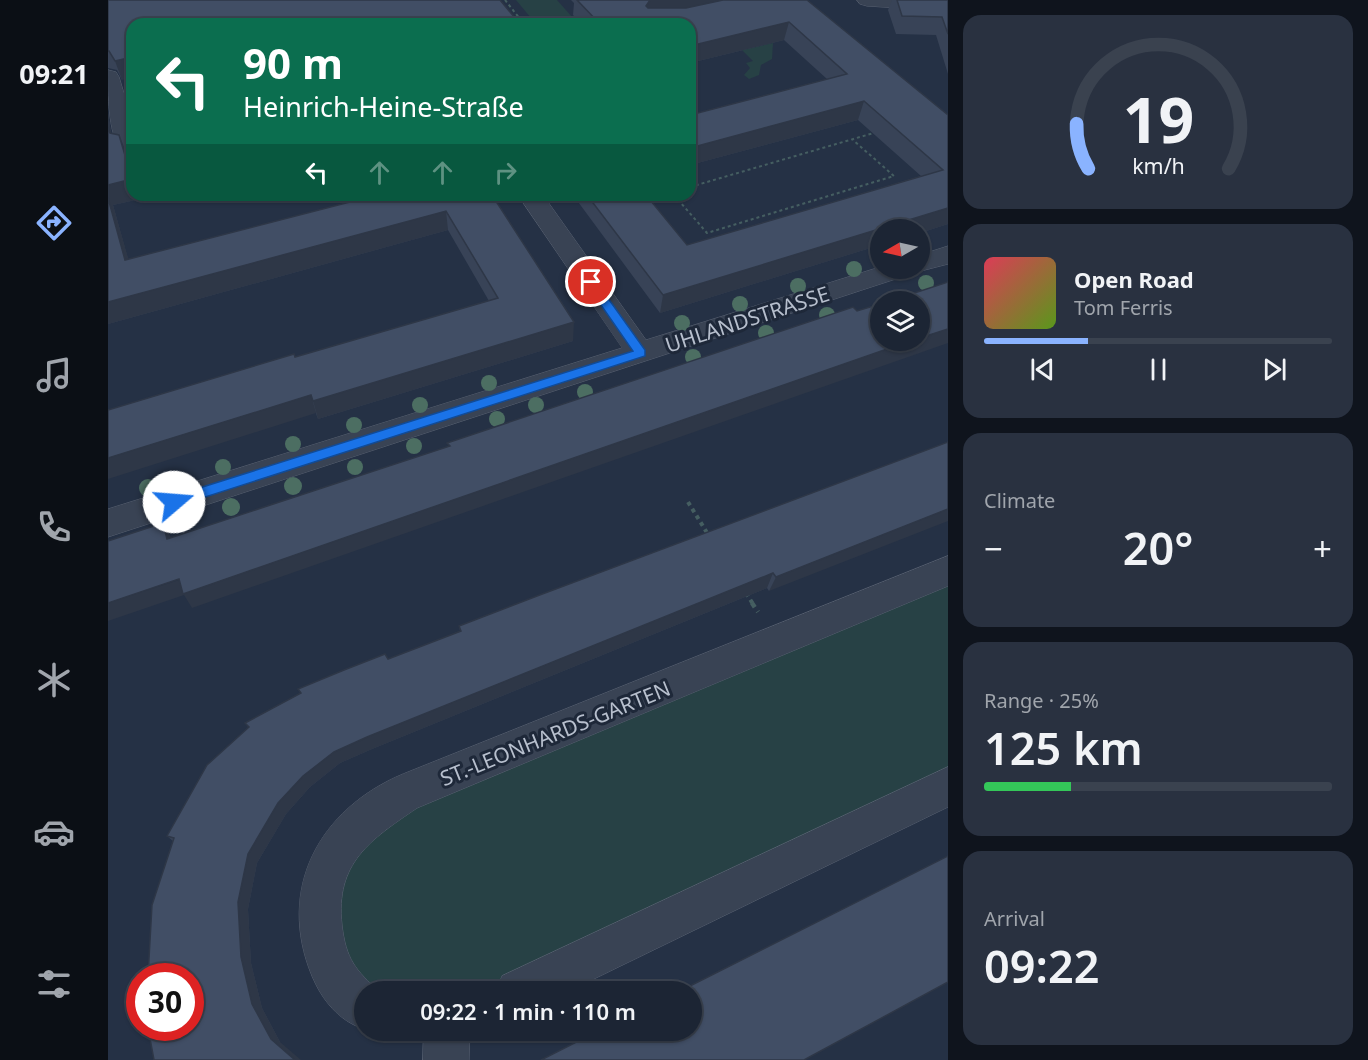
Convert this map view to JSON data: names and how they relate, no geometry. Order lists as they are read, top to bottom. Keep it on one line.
{"streets":{"street":["UHLANDSTRASSE","ST.-LEONHARDS-GARTEN"]},"north":"left","page":{"tabs":"09:21","turn":["90 m","Heinrich-Heine-Straße"],"song":["Open Road","Tom Ferris"],"tile":["Climate",["Range · 25%","125 km"],["Arrival","09:22"]],"heat":["−","20°","+"],"limit":"30","trip":"09:22 · 1 min · 110 m","gauge":["19","km/h"]}}
